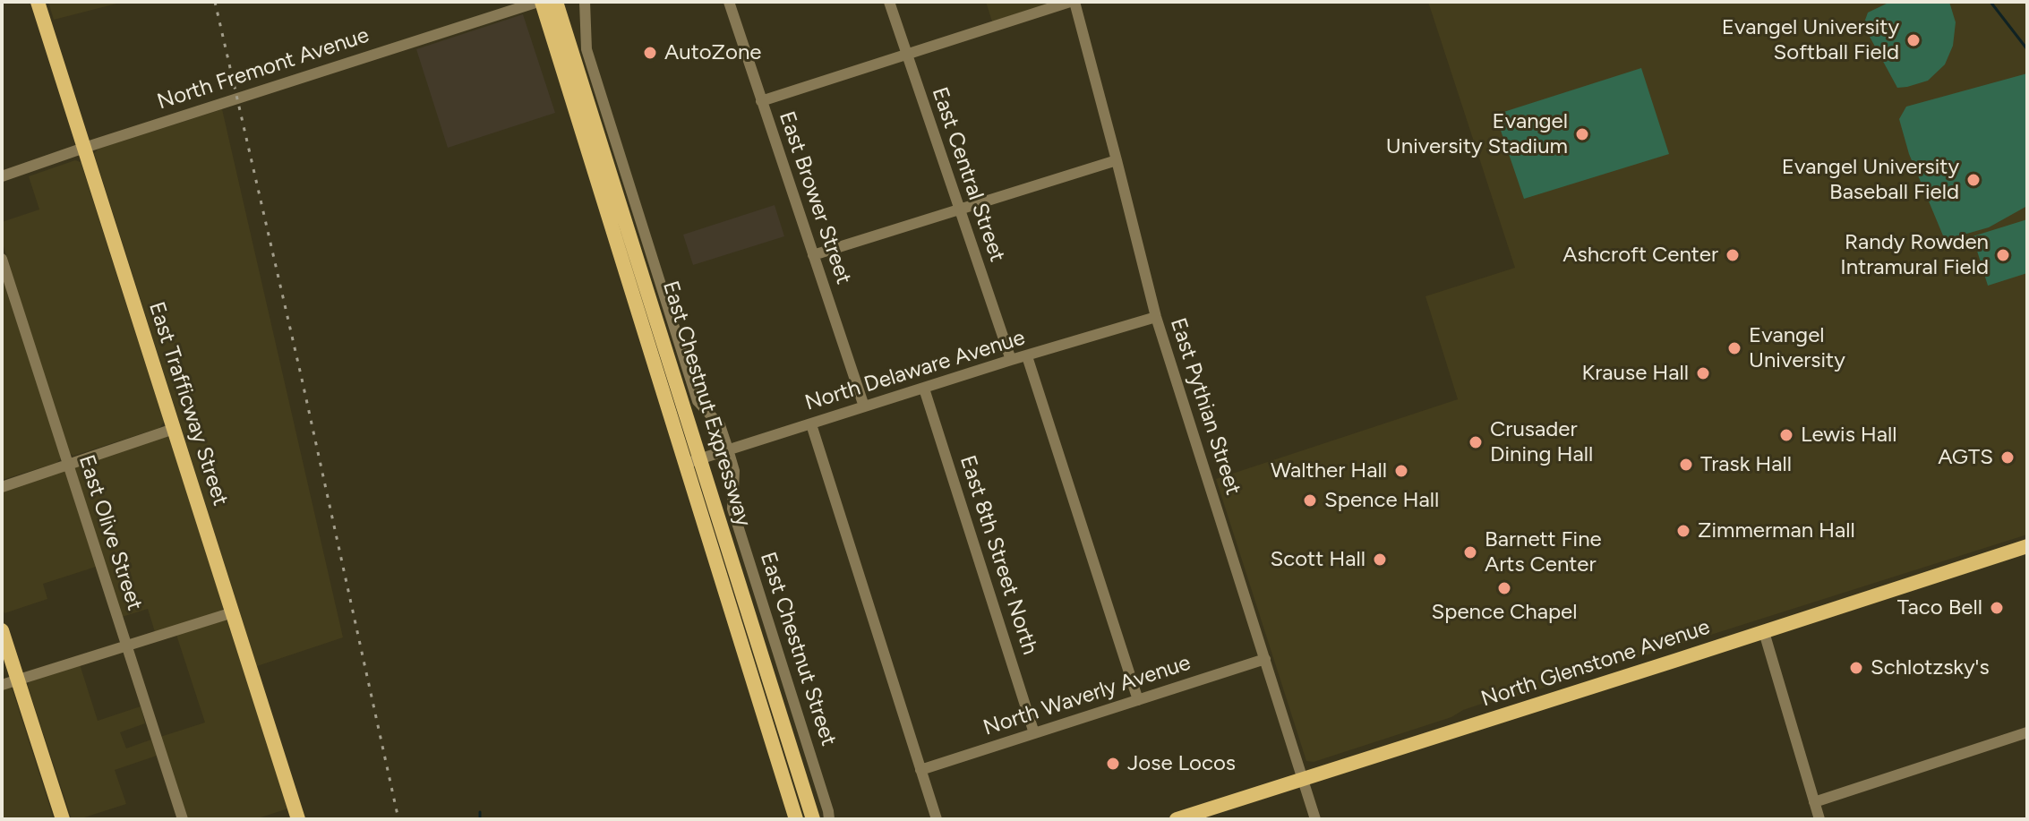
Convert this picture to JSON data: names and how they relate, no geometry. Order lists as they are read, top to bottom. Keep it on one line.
{"streets":{"main road":["East Trafficway Street","East Chestnut Expressway","North Glenstone Avenue"],"street":["North Fremont Avenue","East Central Street","East Brower Street","North Delaware Avenue","East Pythian Street","East Olive Street","East 8th Street North","East Chestnut Street","North Waverly Avenue"]},"crossings":[["North Fremont Avenue","East Trafficway Street"],["North Fremont Avenue","East Chestnut Expressway"],["East Central Street","North Delaware Avenue"],["East Brower Street","North Delaware Avenue"],["North Delaware Avenue","East Chestnut Expressway"],["North Delaware Avenue","East Pythian Street"],["North Delaware Avenue","East 8th Street North"],["North Delaware Avenue","East Chestnut Street"],["East Pythian Street","North Glenstone Avenue"],["East Pythian Street","North Waverly Avenue"],["East 8th Street North","North Waverly Avenue"]],"places":["Evangel University Softball Field","AutoZone","Evangel University Stadium","Evangel University Baseball Field","Ashcroft Center","Randy Rowden Intramural Field","Evangel University","Krause Hall","Lewis Hall","Crusader Dining Hall","AGTS","Trask Hall","Walther Hall","Spence Hall","Zimmerman Hall","Barnett Fine Arts Center","Scott Hall","Spence Chapel","Taco Bell","Schlotzsky's","Jose Locos"]}
